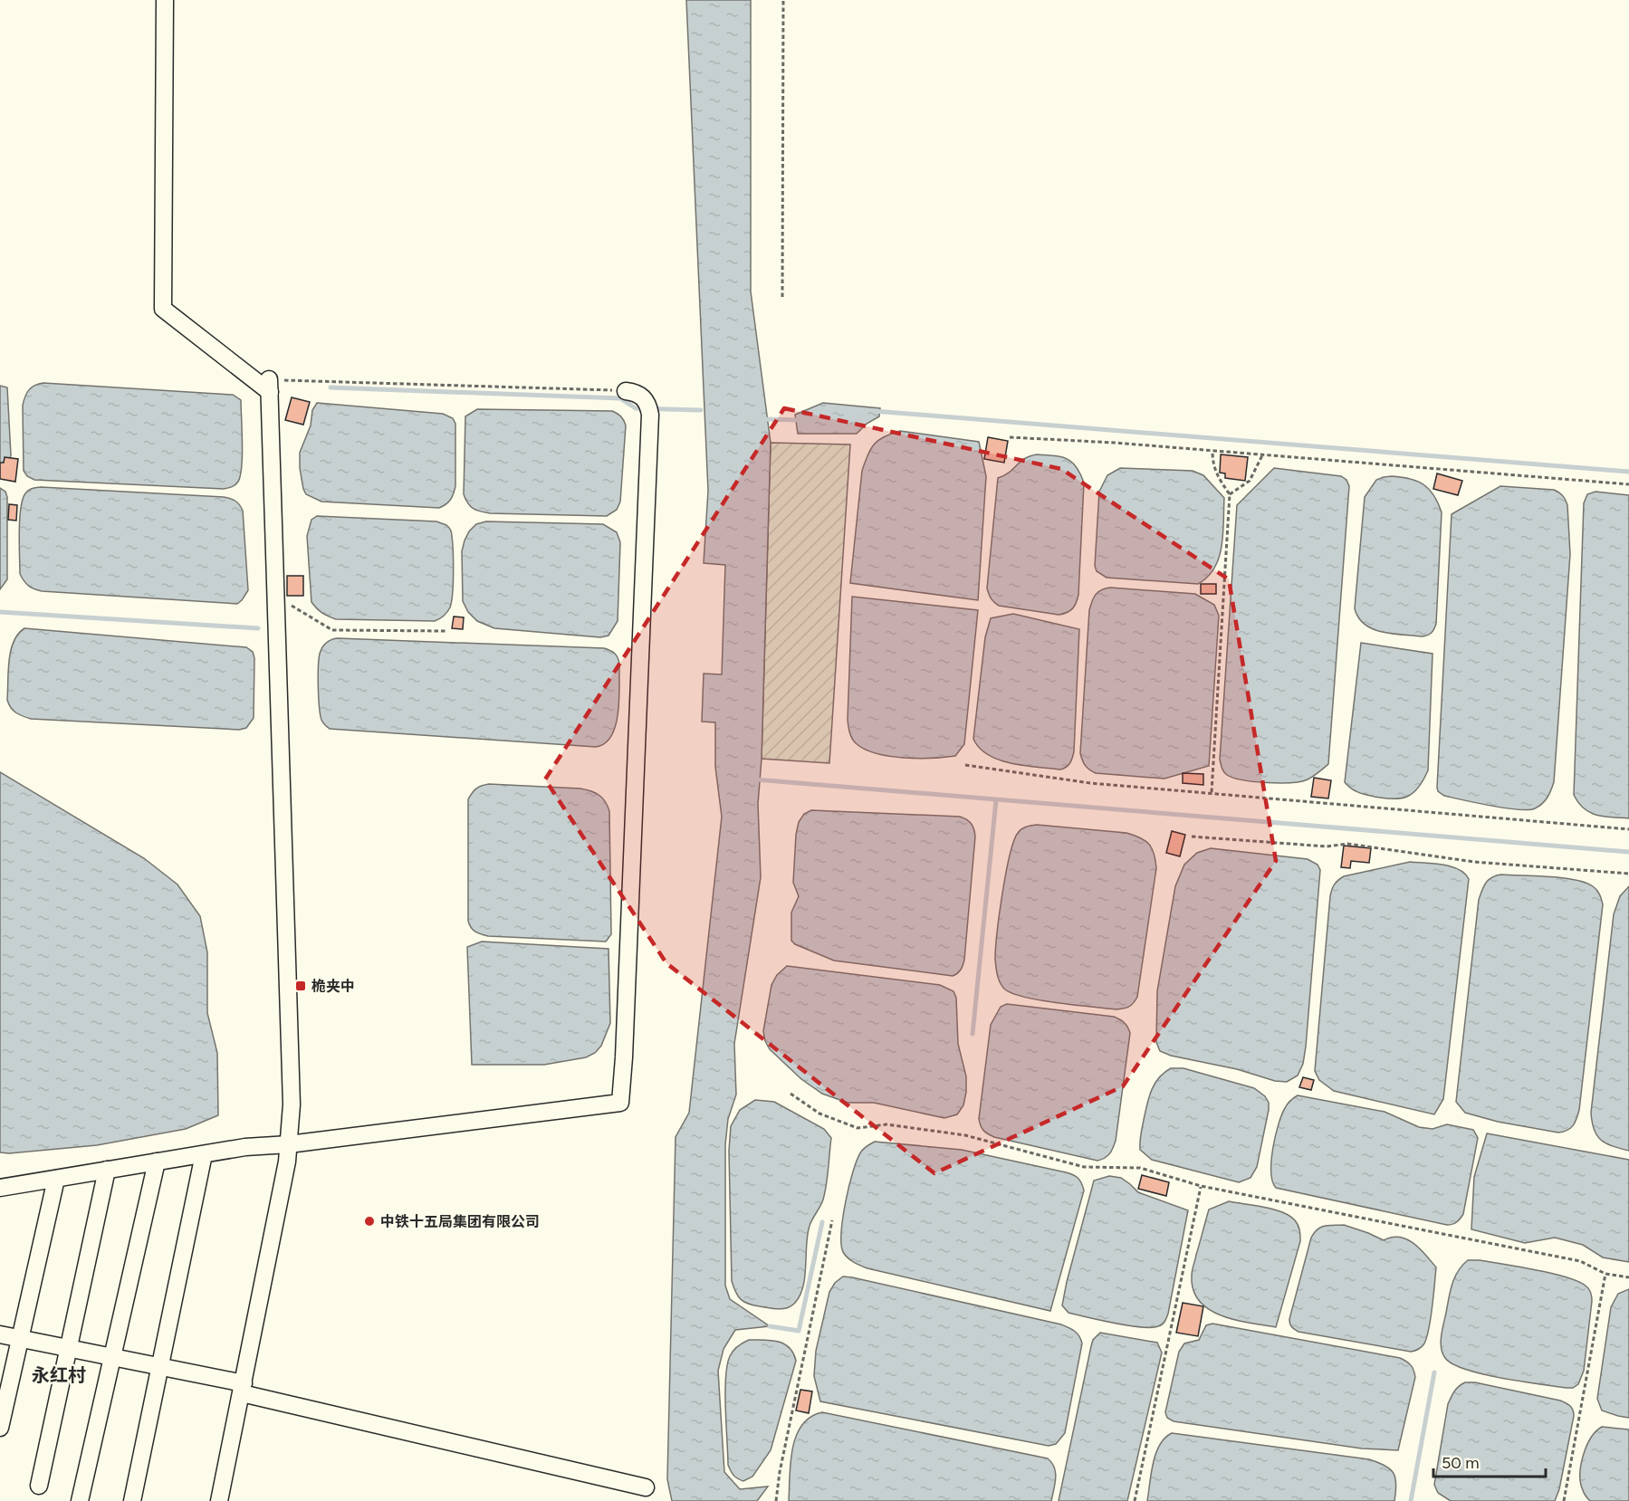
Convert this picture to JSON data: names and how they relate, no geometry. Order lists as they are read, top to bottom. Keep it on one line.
{"districts":["永红村"],"places":{"transit":["桅夹中"],"other":["中铁十五局集团有限公司"]},"scale_bar":"50 m"}
